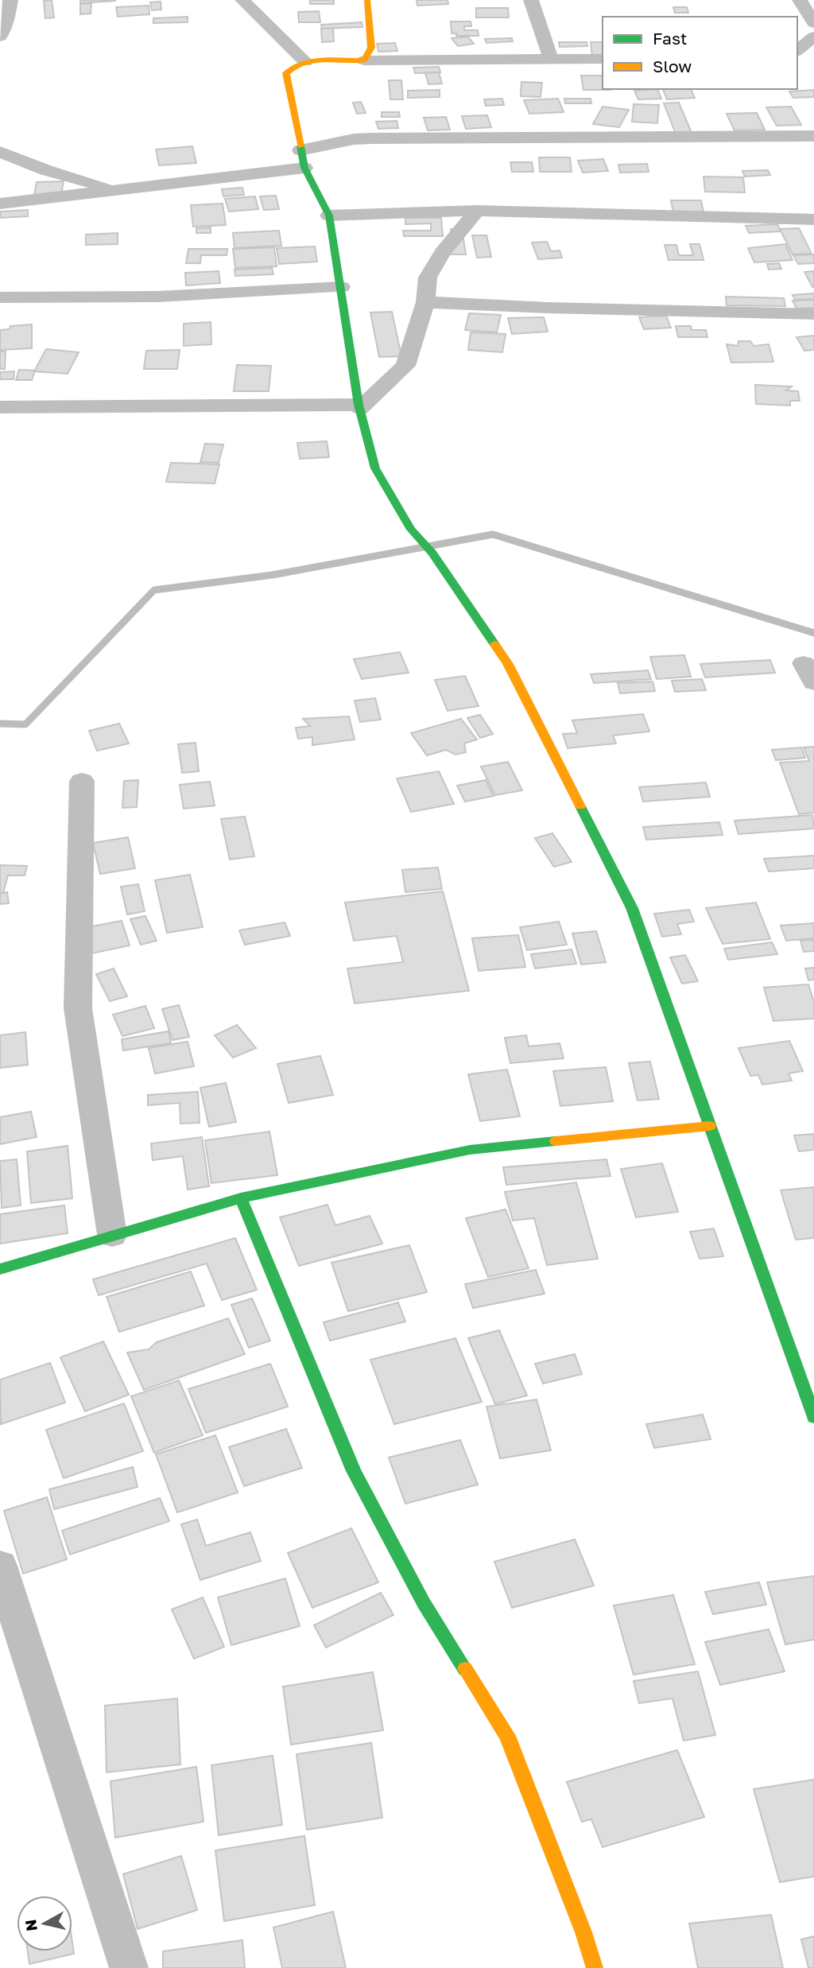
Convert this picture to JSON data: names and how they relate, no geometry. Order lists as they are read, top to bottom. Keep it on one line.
{"legend":["Fast","Slow"],"north":"left"}
